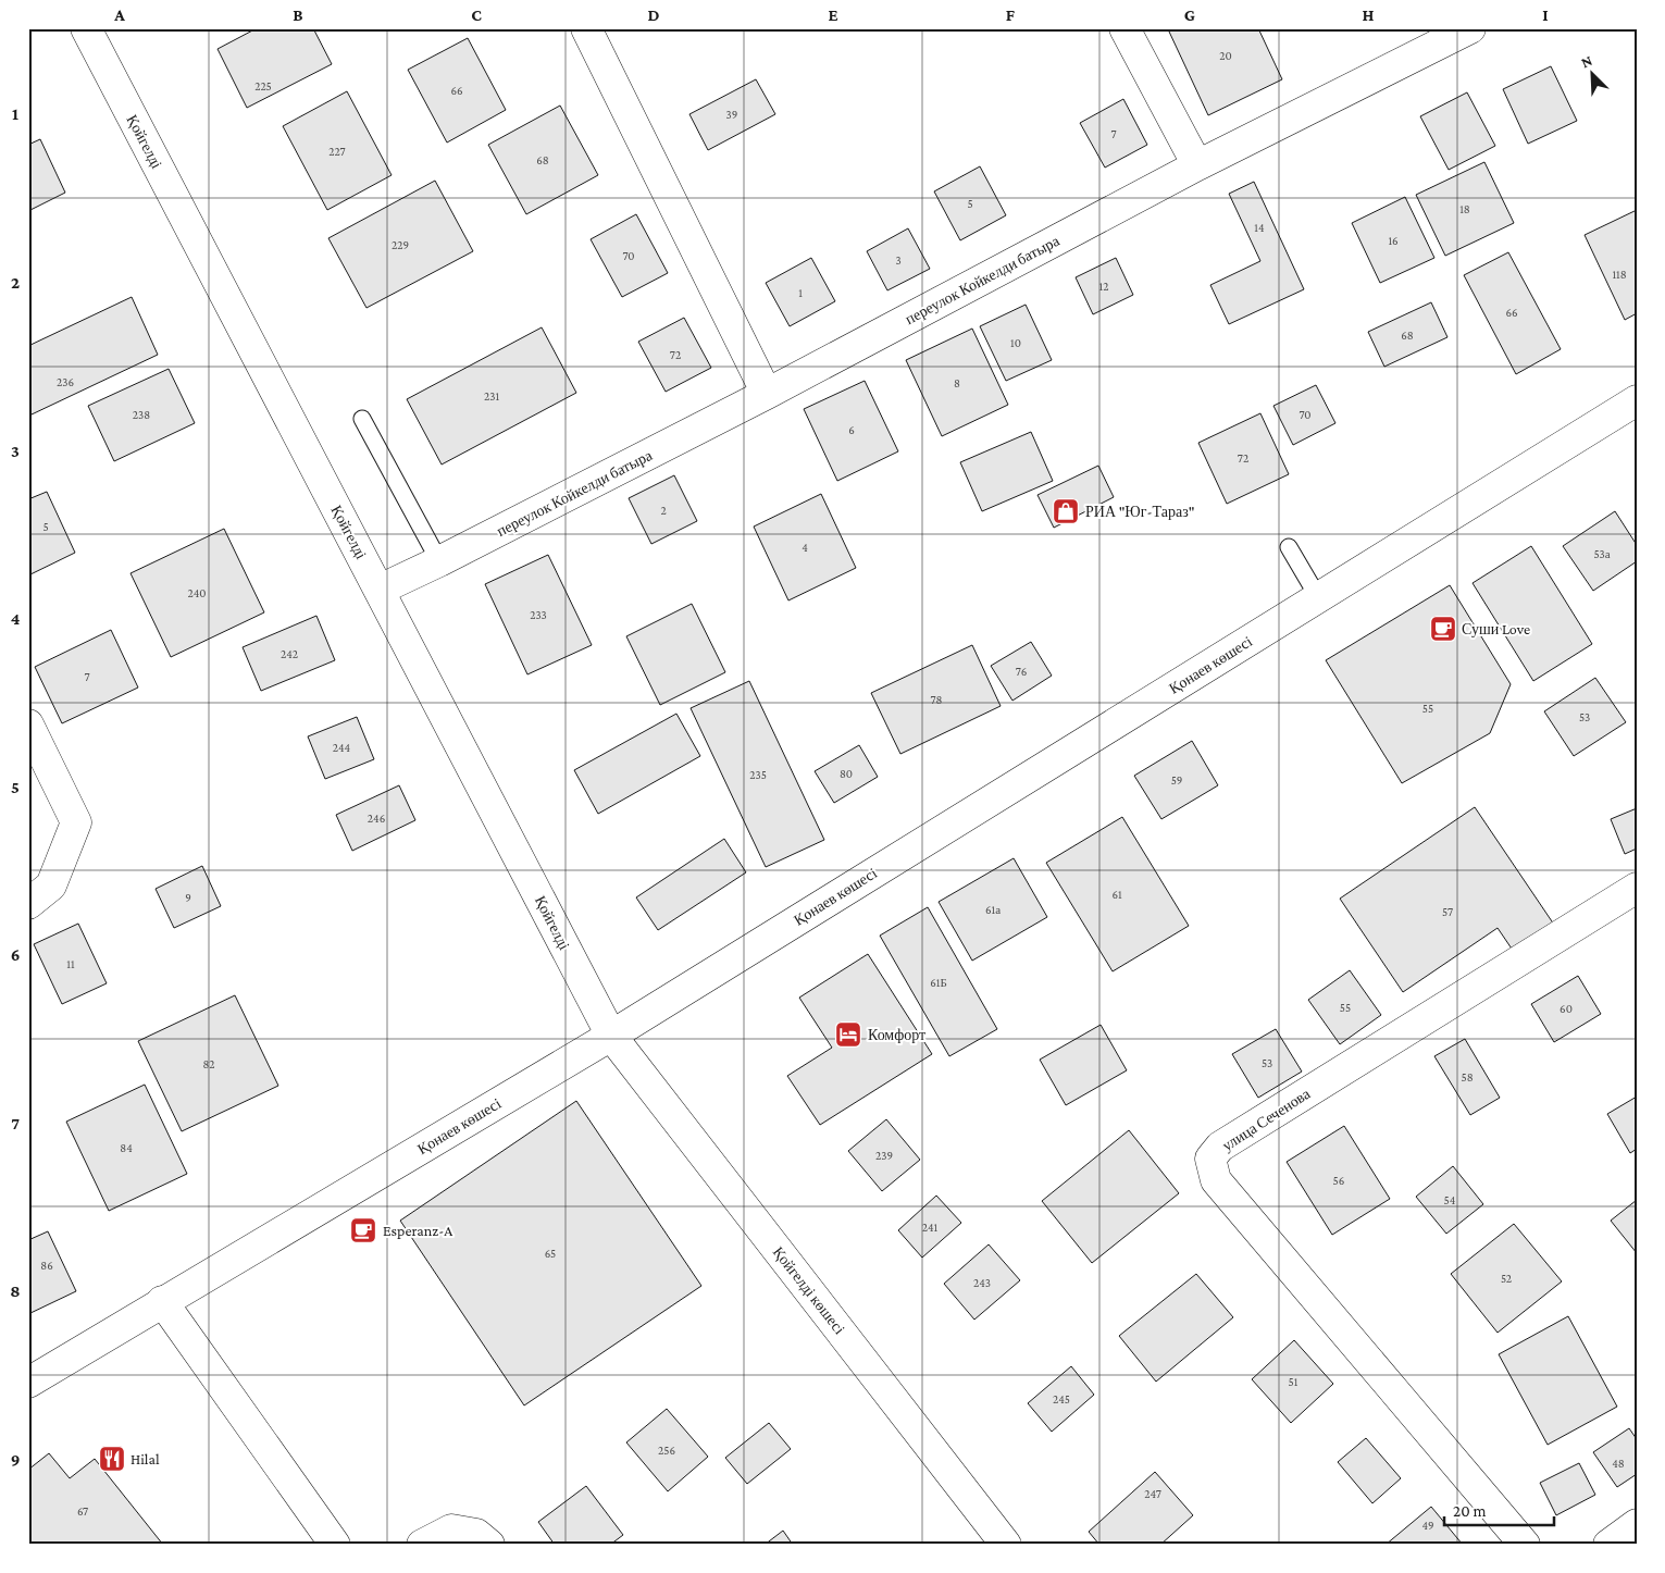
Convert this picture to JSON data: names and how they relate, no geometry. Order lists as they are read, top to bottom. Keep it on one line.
{"streets":{"street":["Қойгелді","переулок Койкелди батыра","Қонаев көшесі","улица Сеченова","Қойгелді көшесі"]},"crossings":[["Қойгелді","переулок Койкелди батыра"],["Қойгелді","Қонаев көшесі"],["Қойгелді","Қойгелді көшесі"],["Қонаев көшесі","Қойгелді көшесі"]],"places":{"shop":["РИА \"Юг-Тараз\""],"cafe":["Суши Love","Esperanz-A"],"hotel":["Комфорт"],"restaurant":["Hilal"]},"house_numbers":["20","225","66","39","7","227","68","5","18","14","16","229","70","3","118","12","1","66","68","10","72","236","8","231","238","70","6","72","2","5","4","53а","240","233","242","76","7","78","55","53","244","80","235","59","246","61","9","61а","57","11","61Б","55","60","53","82","58","84","239","56","54","241","65","86","52","243","51","245","256","48","247","67","49"],"scale_bar":"20 m","north":"top left","grid":{"columns":["A","B","C","D","E","F","G","H","I"],"rows":["1","2","3","4","5","6","7","8","9"]}}
